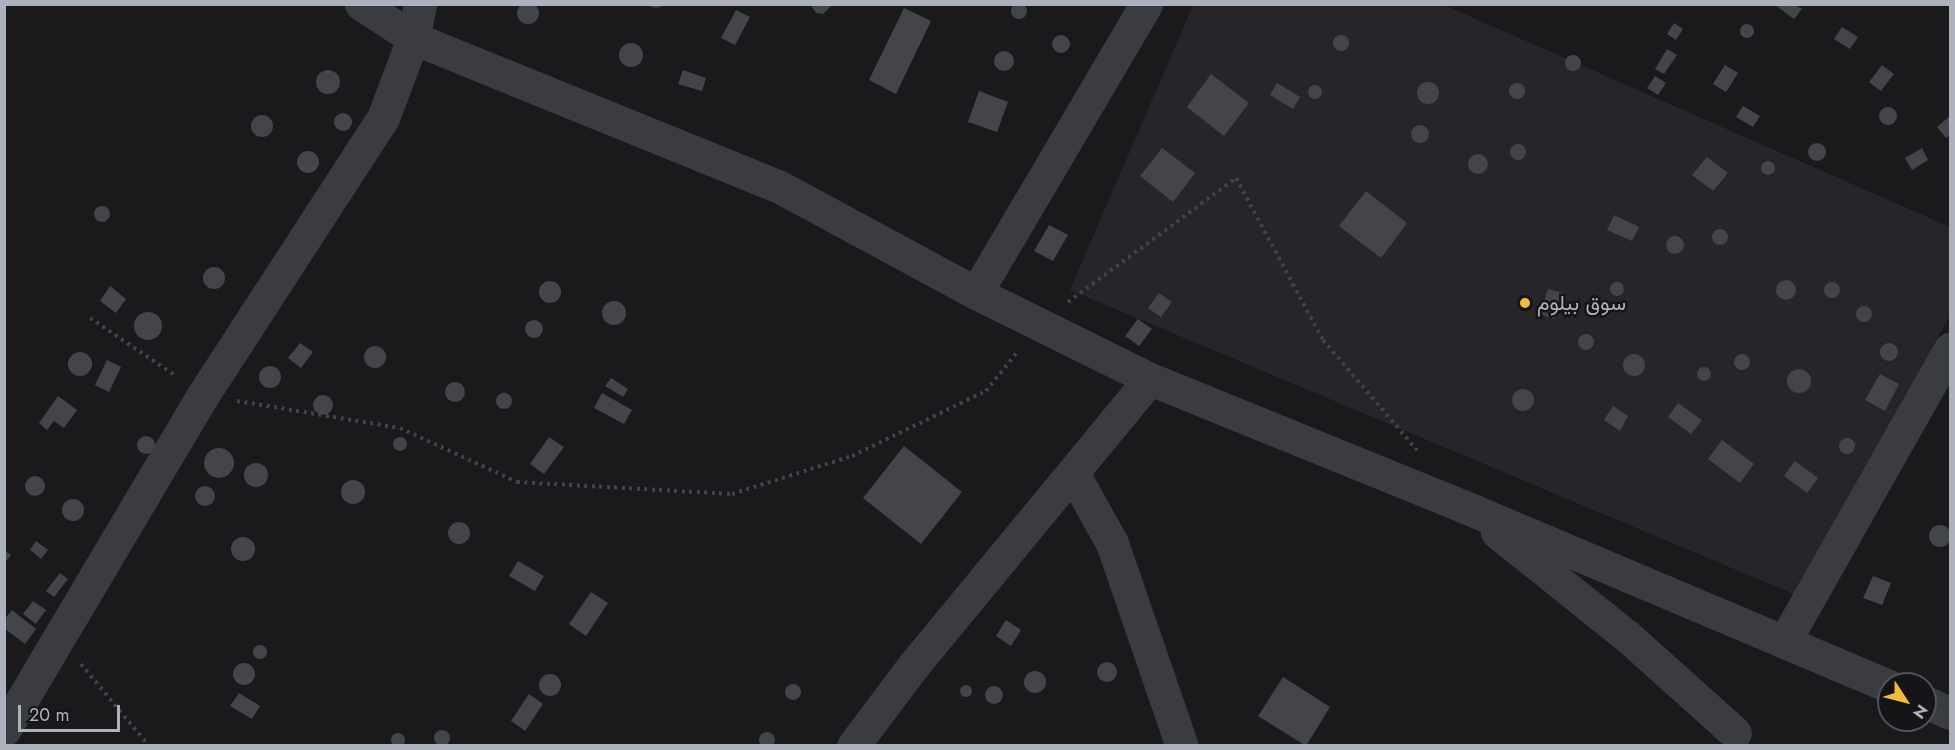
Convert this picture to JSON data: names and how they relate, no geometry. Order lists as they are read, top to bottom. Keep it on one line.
{"places":["سوق بيلوم"],"scale_bar":"20 m","north":"bottom right"}
